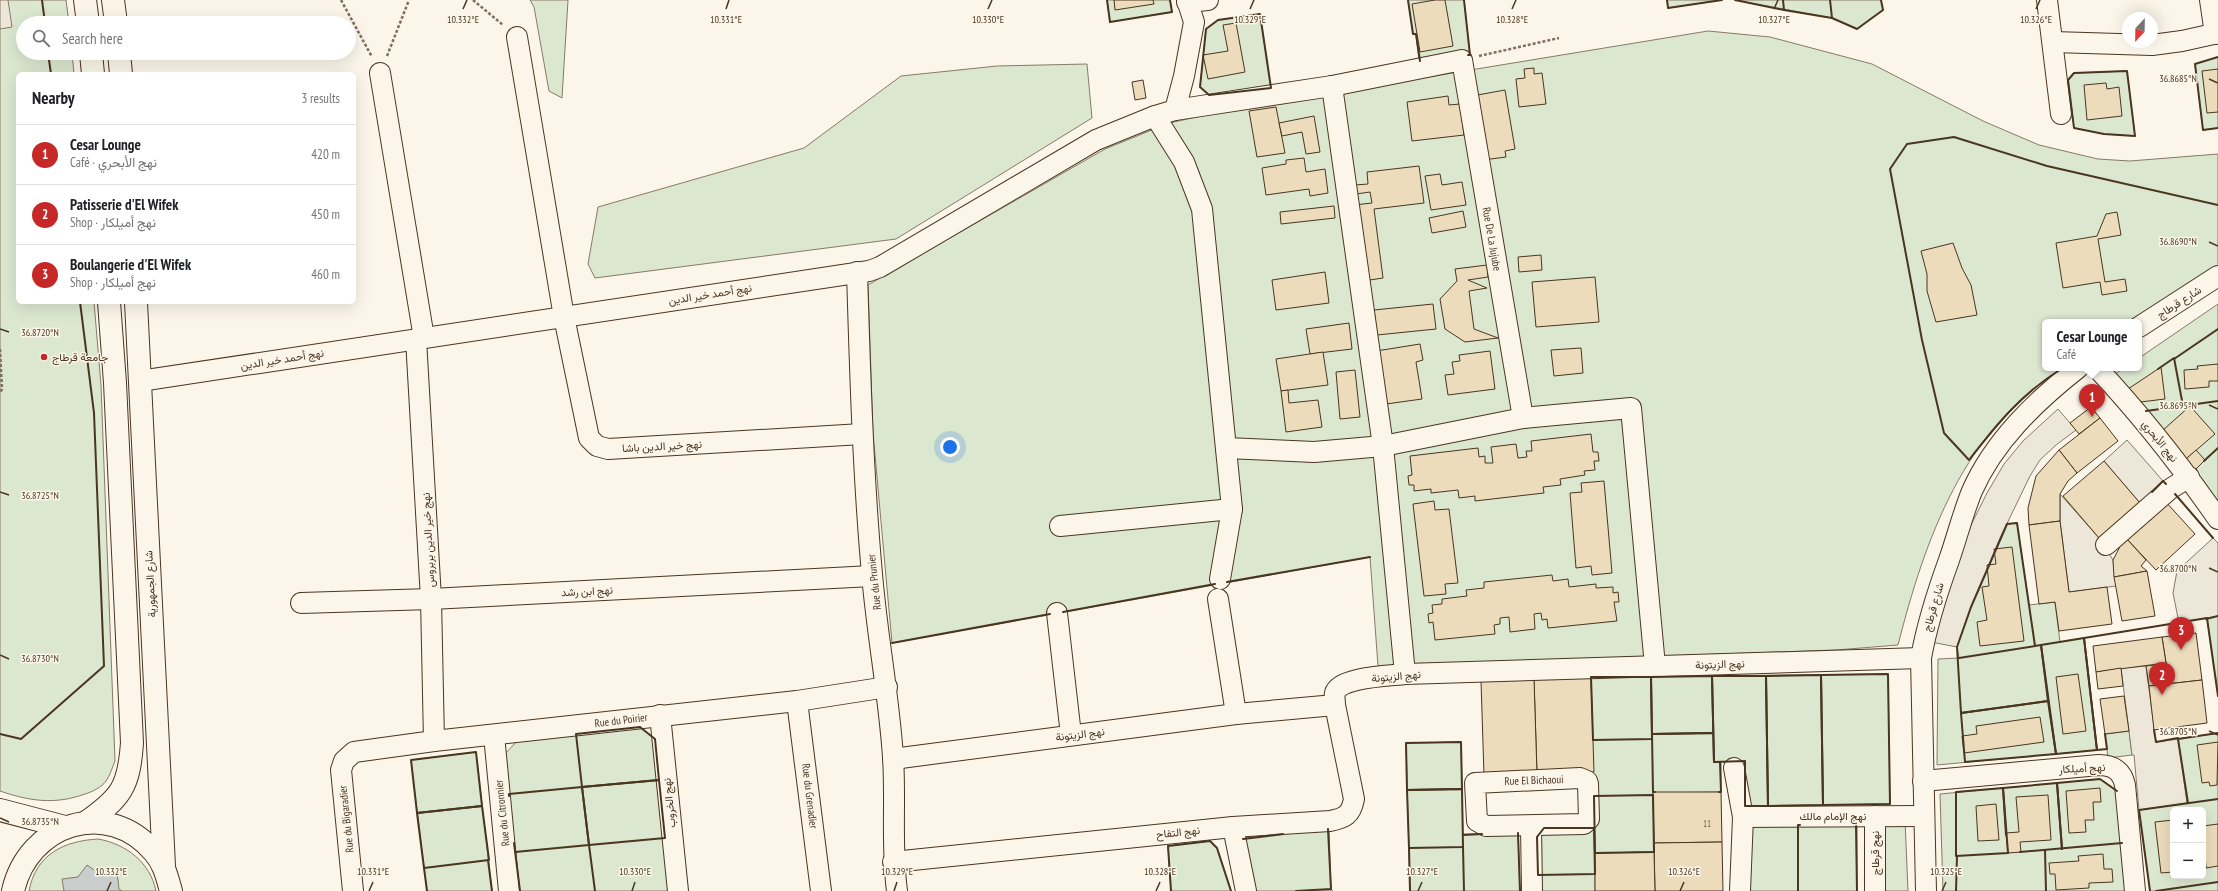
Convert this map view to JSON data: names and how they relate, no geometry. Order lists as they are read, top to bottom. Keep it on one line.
{"streets":{"main road":["شارع الجمهورية"],"street":["Rue De La Jujube","نهج أحمد خير الدين","شارع قرطاج","نهج الأبحري","نهج خير الدين باشا","نهج خير الدين بربروس","Rue du Prunier","نهج ابن رشد","نهج الزيتونة","Rue du Poirier","نهج أميلكار","Rue El Bichaoui","Rue du Grenadier","نهج الخروب","Rue du Citronnier","نهج الإمام مالك","Rue du Bigaradier","نهج التفاح","نهج قرطاج"]},"crossings":[["Rue De La Jujube","نهج أحمد خير الدين"],["نهج أحمد خير الدين","نهج خير الدين باشا"],["نهج أحمد خير الدين","نهج خير الدين بربروس"],["نهج أحمد خير الدين","Rue du Prunier"],["نهج أحمد خير الدين","شارع الجمهورية"],["شارع قرطاج","نهج الزيتونة"],["شارع قرطاج","نهج أميلكار"],["شارع قرطاج","نهج الإمام مالك"],["نهج خير الدين باشا","Rue du Prunier"],["نهج خير الدين بربروس","نهج ابن رشد"],["نهج خير الدين بربروس","Rue du Poirier"],["Rue du Prunier","نهج ابن رشد"],["Rue du Prunier","نهج الزيتونة"],["Rue du Prunier","Rue du Poirier"],["Rue du Prunier","نهج التفاح"],["نهج الزيتونة","نهج التفاح"],["Rue du Poirier","Rue du Grenadier"],["Rue du Poirier","نهج الخروب"],["Rue du Poirier","Rue du Citronnier"],["Rue du Poirier","Rue du Bigaradier"],["نهج الإمام مالك","نهج قرطاج"]],"places":["جامعة قرطاج"],"house_numbers":["11"],"north":"bottom","page":{"search":"Search here","heading":["Nearby","3 results"],"list":[{"mark":"1","name":"Cesar Lounge","note":"Café · نهج الأبحري","value":"420 m"},{"mark":"2","name":"Patisserie d'El Wifek","note":"Shop · نهج أميلكار","value":"450 m"},{"mark":"3","name":"Boulangerie d'El Wifek","note":"Shop · نهج أميلكار","value":"460 m"}],"popup":["Cesar Lounge","Café"],"pins":["1","3","2"],"map_buttons":["+","−"]},"coordinates":["10.332°E","10.331°E","10.330°E","10.328°E","10.327°E","10.326°E","10.329°E","36.8685°N","36.8690°N","36.8720°N","36.8695°N","36.8725°N","36.8700°N","36.8730°N","36.8705°N","36.8735°N","10.325°E"]}
